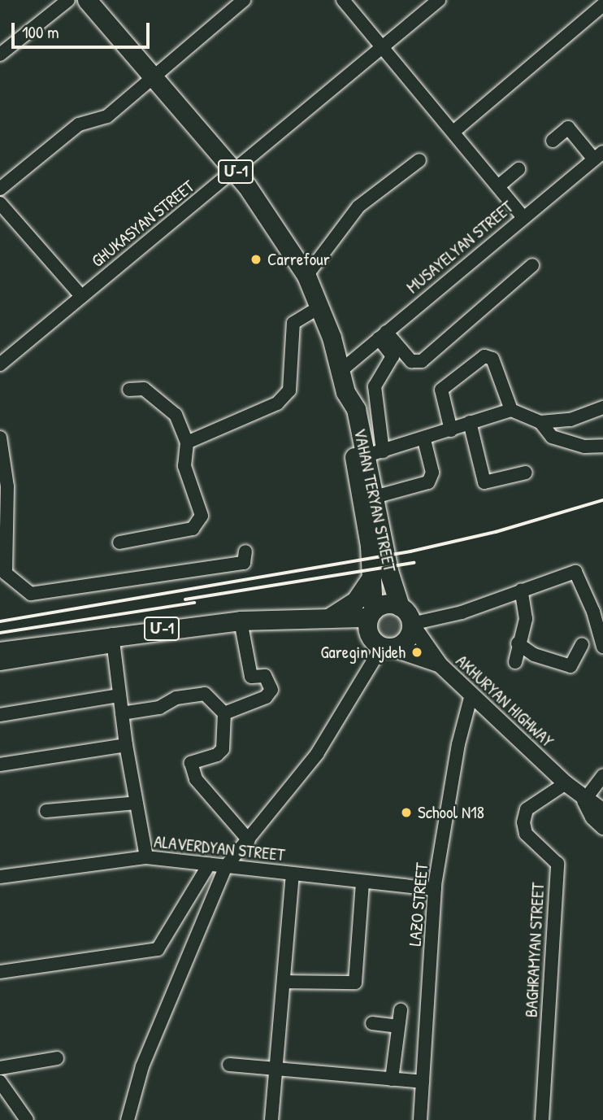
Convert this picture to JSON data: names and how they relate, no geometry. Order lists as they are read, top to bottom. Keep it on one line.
{"streets":{"highway":["Մ-1","VAHAN TERYAN STREET"],"main road":["AKHURYAN HIGHWAY"],"street":["GHUKASYAN STREET","MUSAYELYAN STREET","ALAVERDYAN STREET","LAZO STREET","BAGHRAMYAN STREET"]},"crossings":[["Մ-1","VAHAN TERYAN STREET"],["Մ-1","AKHURYAN HIGHWAY"],["GHUKASYAN STREET","VAHAN TERYAN STREET"],["MUSAYELYAN STREET","VAHAN TERYAN STREET"],["VAHAN TERYAN STREET","AKHURYAN HIGHWAY"],["AKHURYAN HIGHWAY","LAZO STREET"],["AKHURYAN HIGHWAY","BAGHRAMYAN STREET"],["ALAVERDYAN STREET","LAZO STREET"]],"places":["Carrefour","Garegin Njdeh","School N18"],"scale_bar":"100 m"}
